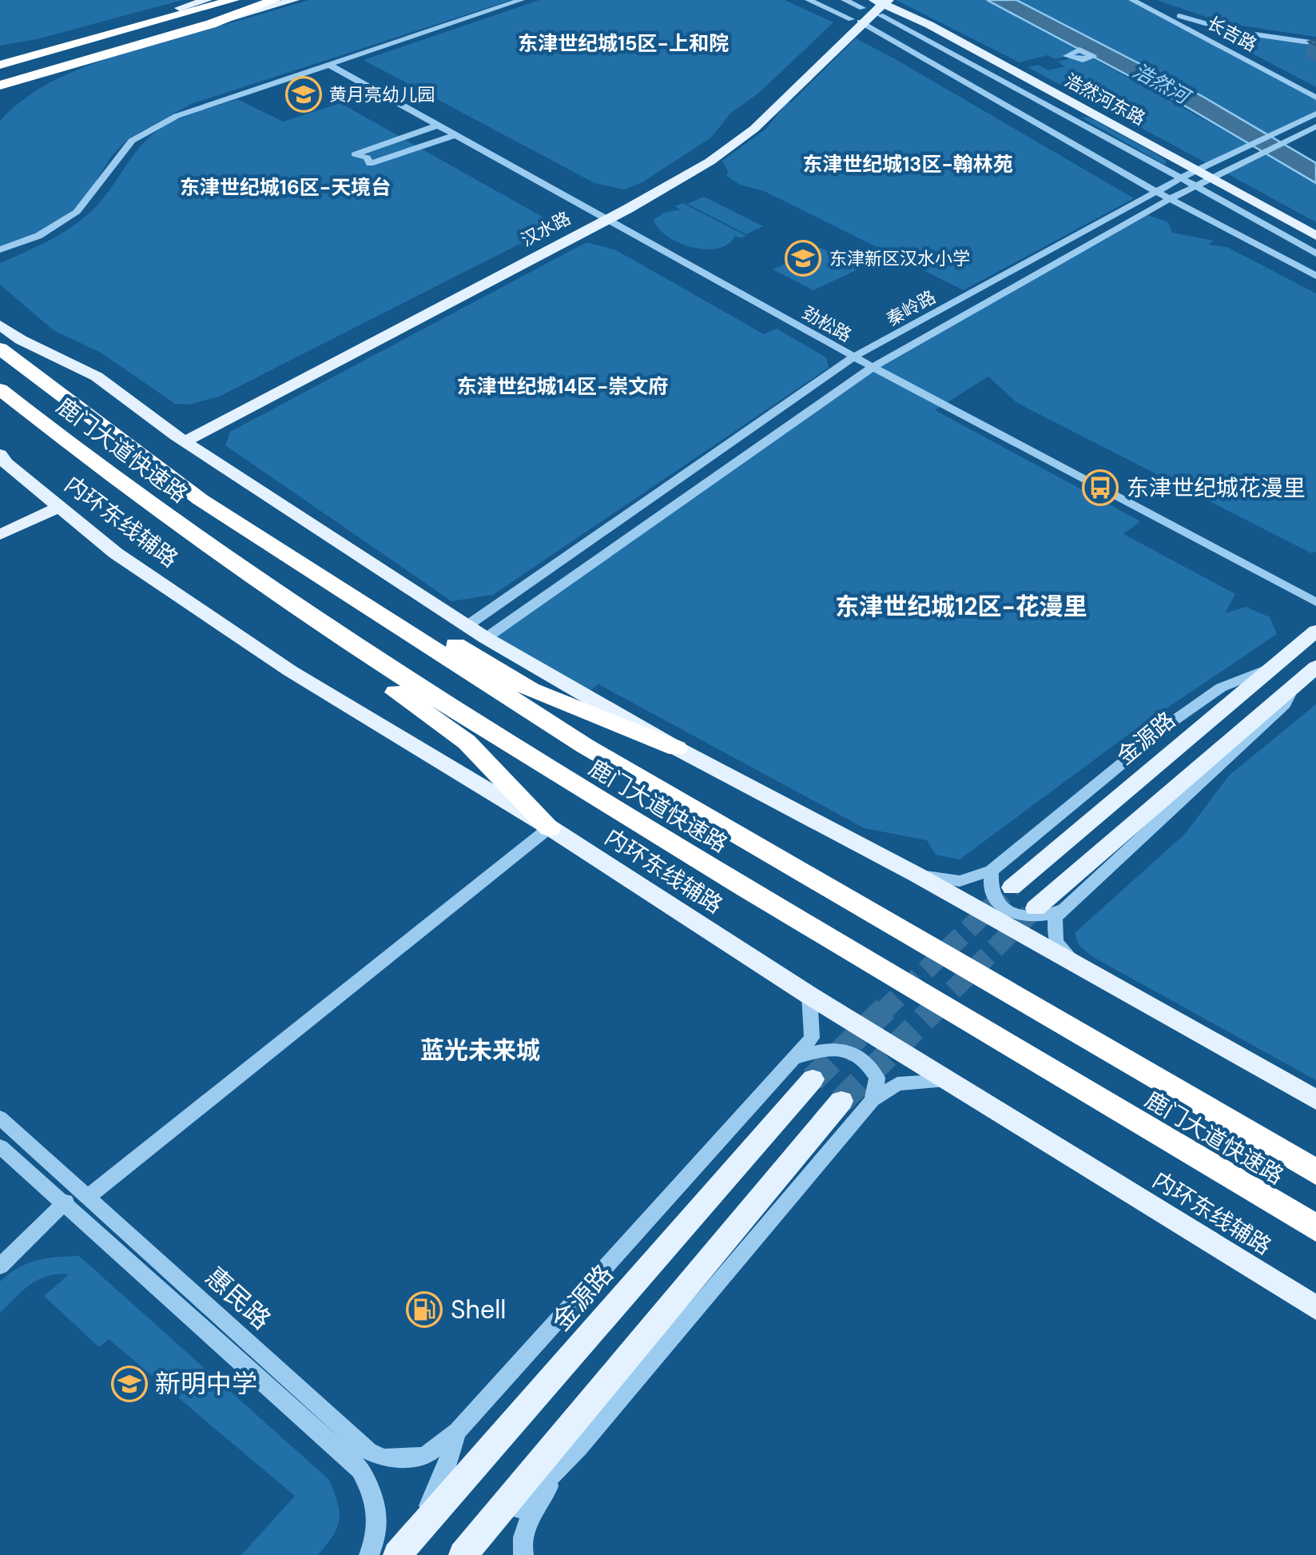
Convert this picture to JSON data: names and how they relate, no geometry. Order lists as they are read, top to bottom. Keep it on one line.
{"streets":{"highway":["鹿门大道快速路"],"main road":["浩然河东路","汉水路","内环东线辅路","金源路"],"street":["长吉路","秦岭路","劲松路","惠民路"]},"crossings":[["浩然河东路","汉水路"],["浩然河东路","秦岭路"],["汉水路","劲松路"],["秦岭路","劲松路"]],"districts":["东津世纪城15区-上和院","东津世纪城13区-翰林苑","东津世纪城16区-天境台","东津世纪城14区-崇文府","东津世纪城12区-花漫里","蓝光未来城"],"water":["浩然河"],"places":{"school or university":["黄月亮幼儿园","东津新区汉水小学","新明中学"],"bus stop":["东津世纪城花漫里"],"fuel station":["Shell"]}}
